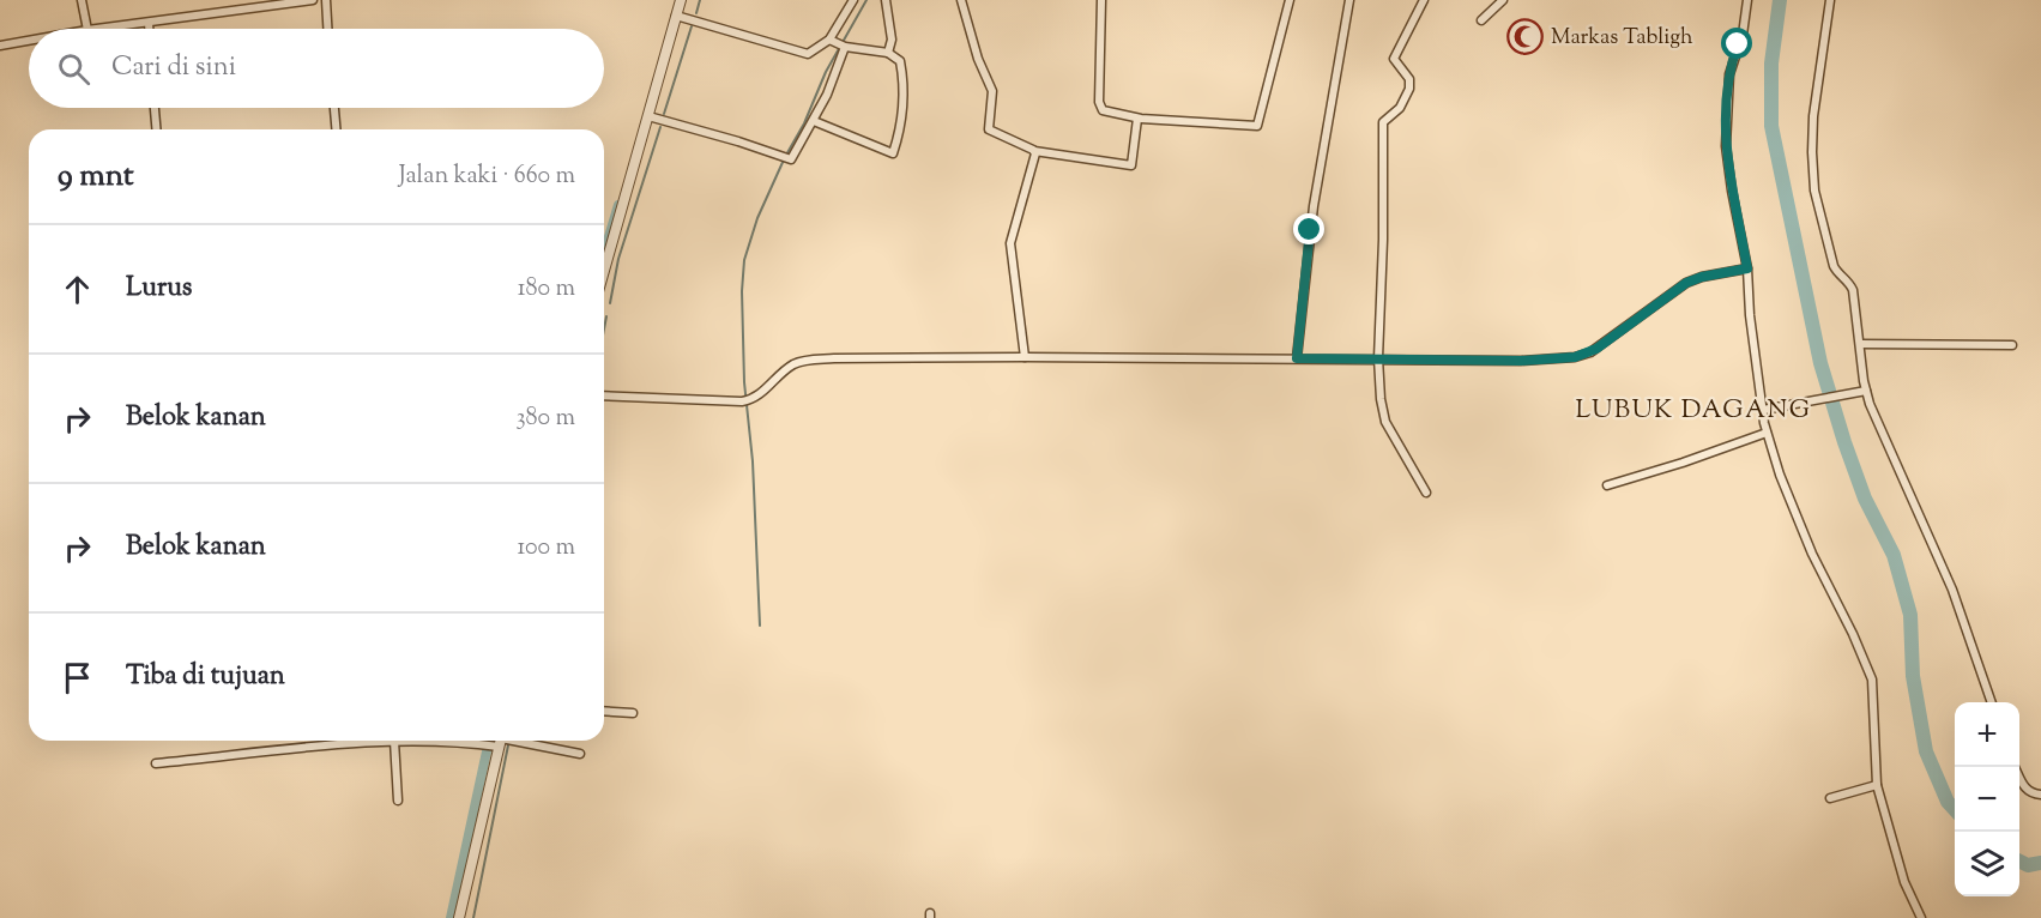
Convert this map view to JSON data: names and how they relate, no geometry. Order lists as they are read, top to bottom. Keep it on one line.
{"districts":["LUBUK DAGANG"],"places":{"mosque":["Markas Tabligh"]},"page":{"search":"Cari di sini","heading":["9 mnt","Jalan kaki · 660 m"],"list":[["Lurus","180 m"],["Belok kanan","380 m"],["Belok kanan","100 m"],"Tiba di tujuan"],"map_buttons":["+","−"]}}
